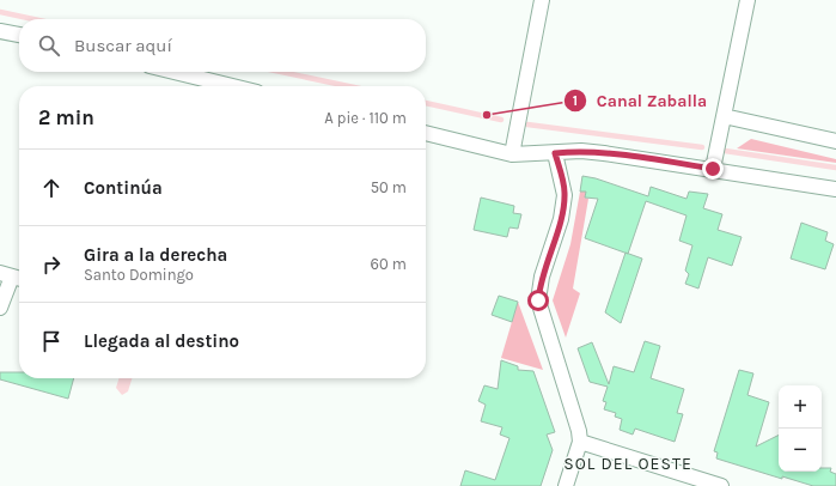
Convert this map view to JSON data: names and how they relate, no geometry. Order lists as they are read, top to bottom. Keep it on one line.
{"districts":["SOL DEL OESTE"],"places":["Canal Zaballa"],"page":{"search":"Buscar aquí","heading":["2 min","A pie · 110 m"],"list":[["Continúa","50 m"],["Gira a la derecha","Santo Domingo","60 m"],"Llegada al destino"],"map_buttons":["+","−"]}}
